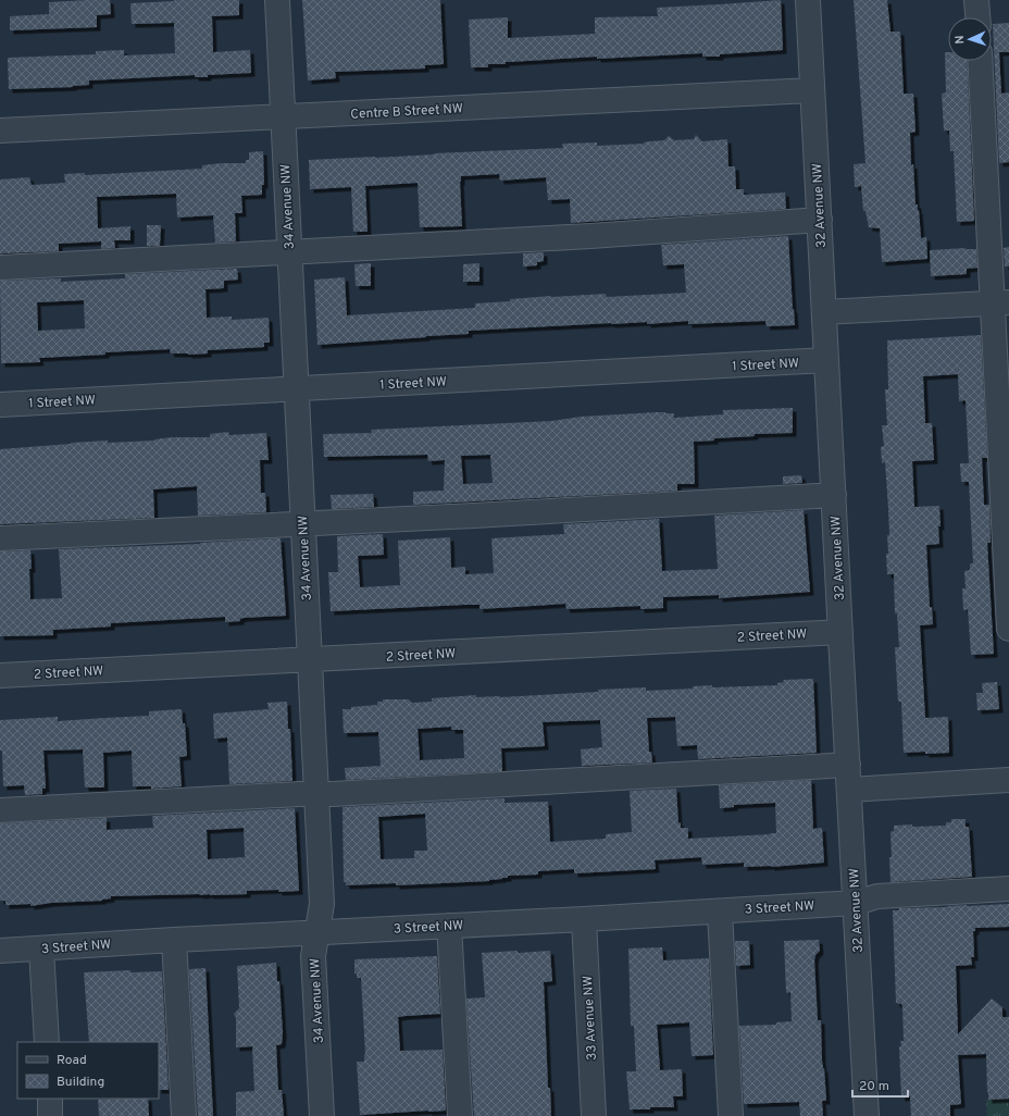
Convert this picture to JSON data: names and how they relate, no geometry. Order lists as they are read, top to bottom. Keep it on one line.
{"streets":{"street":["Centre B Street NW","32 Avenue NW","34 Avenue NW","1 Street NW","2 Street NW","3 Street NW","33 Avenue NW"]},"crossings":[["Centre B Street NW","32 Avenue NW"],["Centre B Street NW","34 Avenue NW"],["32 Avenue NW","1 Street NW"],["32 Avenue NW","2 Street NW"],["32 Avenue NW","3 Street NW"],["34 Avenue NW","1 Street NW"],["34 Avenue NW","2 Street NW"],["34 Avenue NW","3 Street NW"],["3 Street NW","33 Avenue NW"]],"legend":["Road","Building"],"scale_bar":"20 m","north":"left"}
